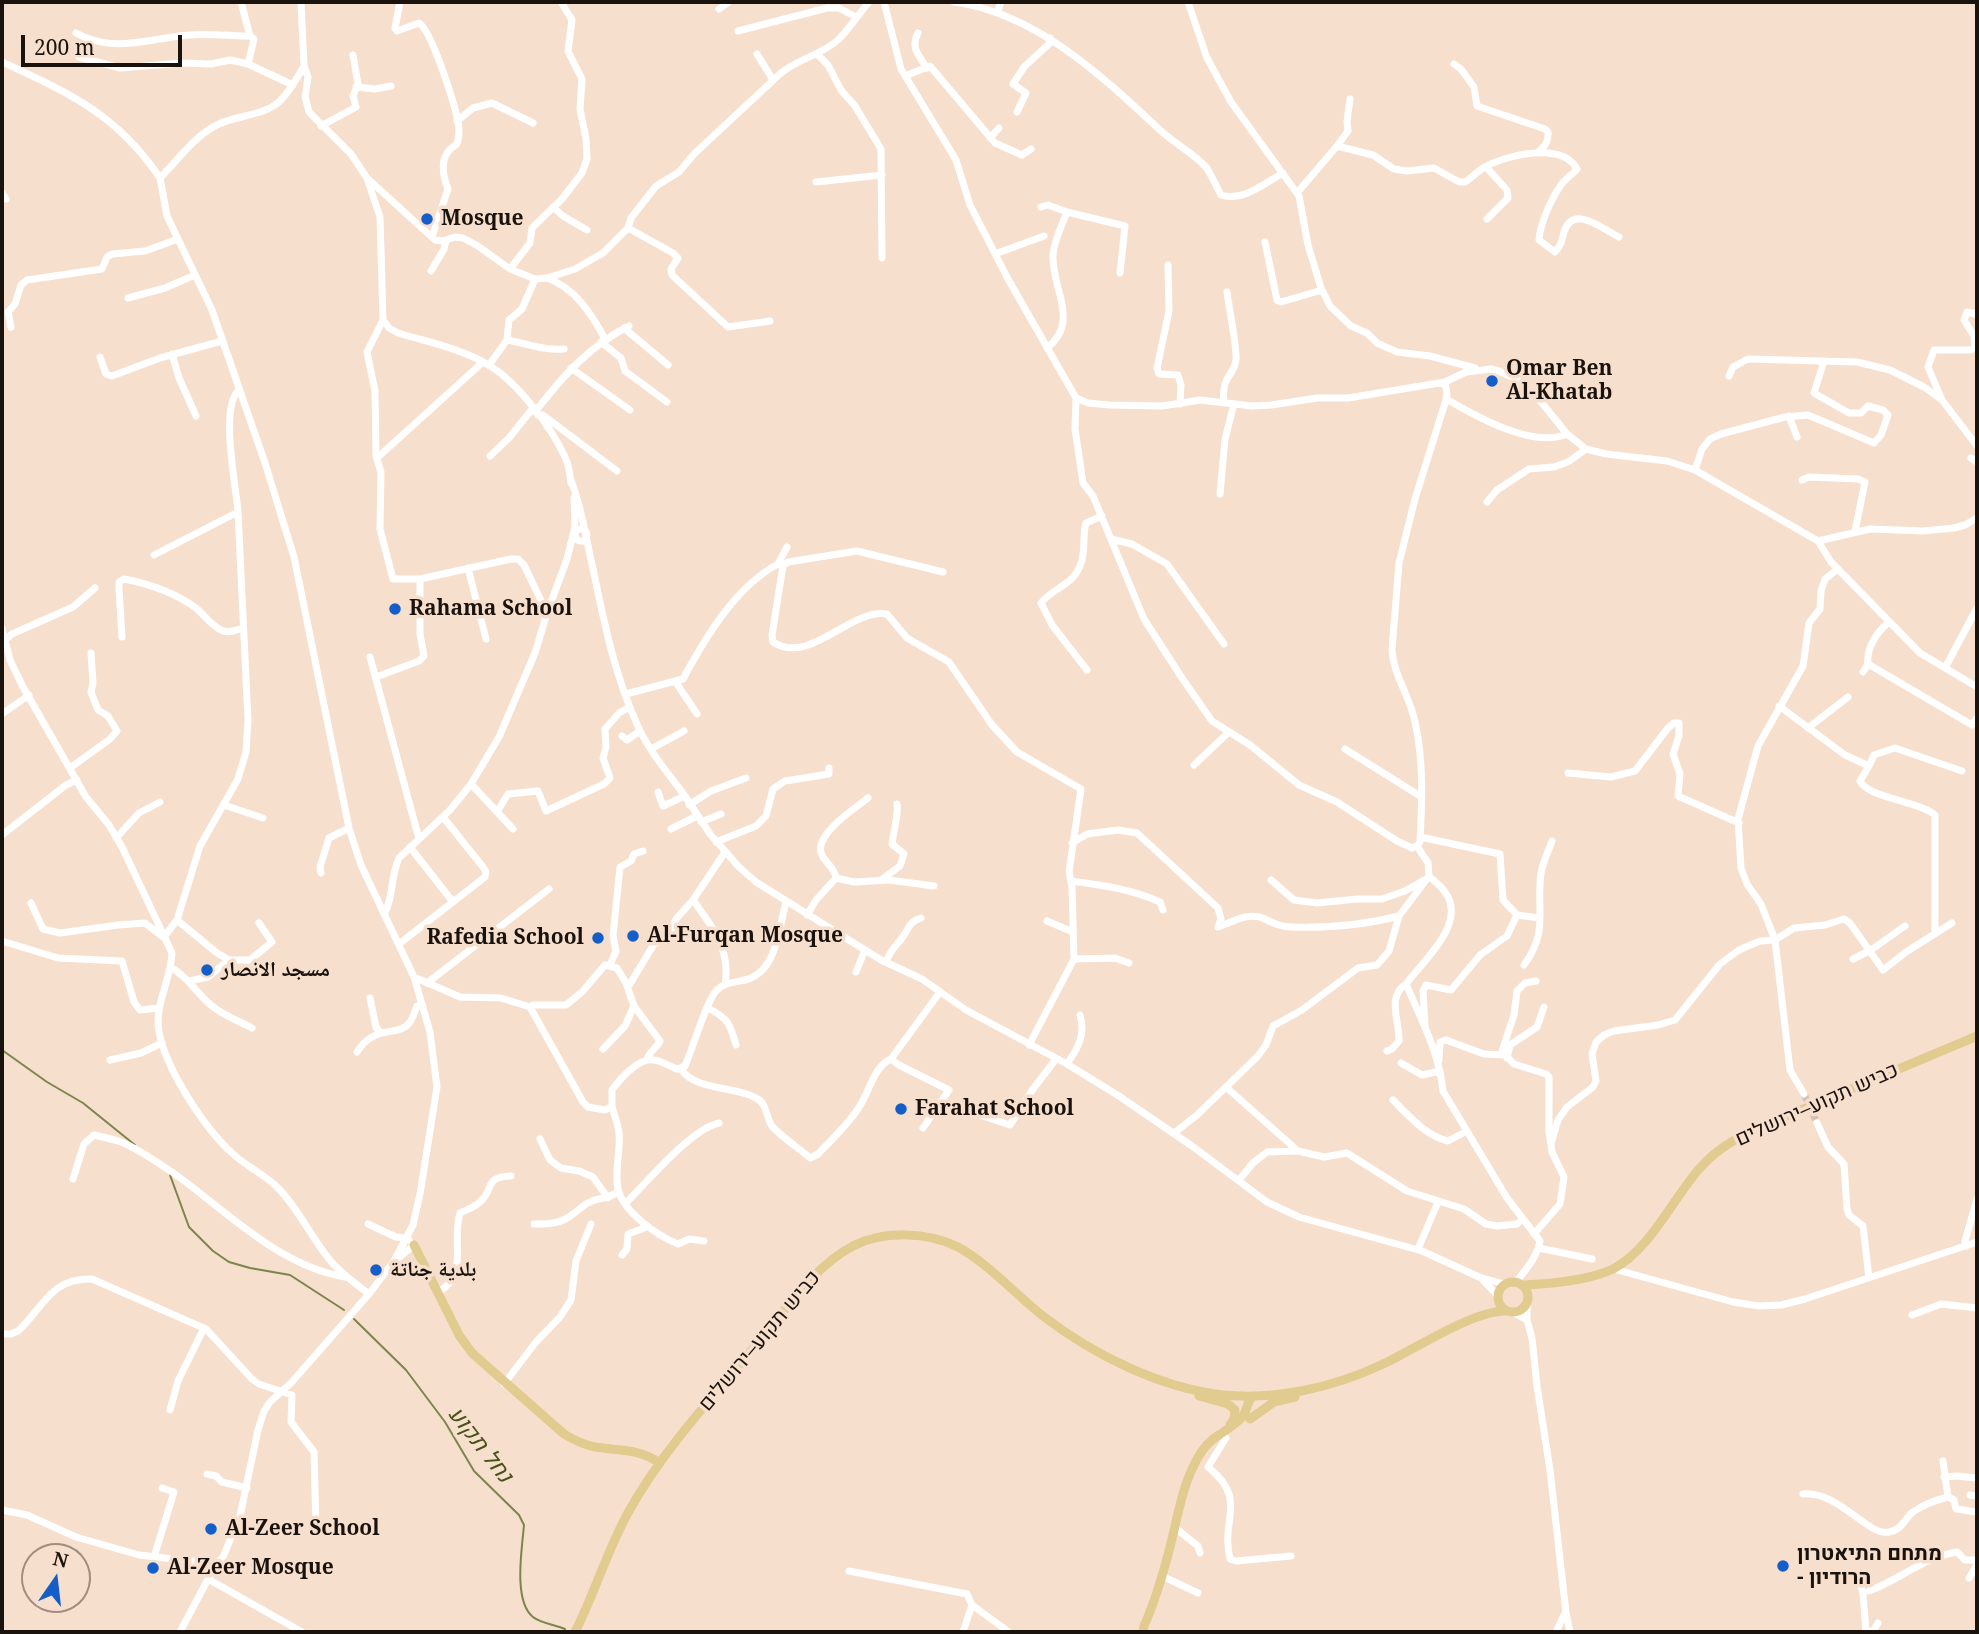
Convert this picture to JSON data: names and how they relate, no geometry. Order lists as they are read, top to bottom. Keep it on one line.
{"streets":{"main road":["כביש תקוע–ירושלים"]},"water":["נחל תקוע"],"places":["Mosque","Omar Ben Al-Khatab","Rahama School","Al-Furqan Mosque","Rafedia School","مسجد الانصار","Farahat School","بلدية جناتة","Al-Zeer School","מתחם התיאטרון - הרודיון","Al-Zeer Mosque"],"scale_bar":"200 m","north":"top"}
